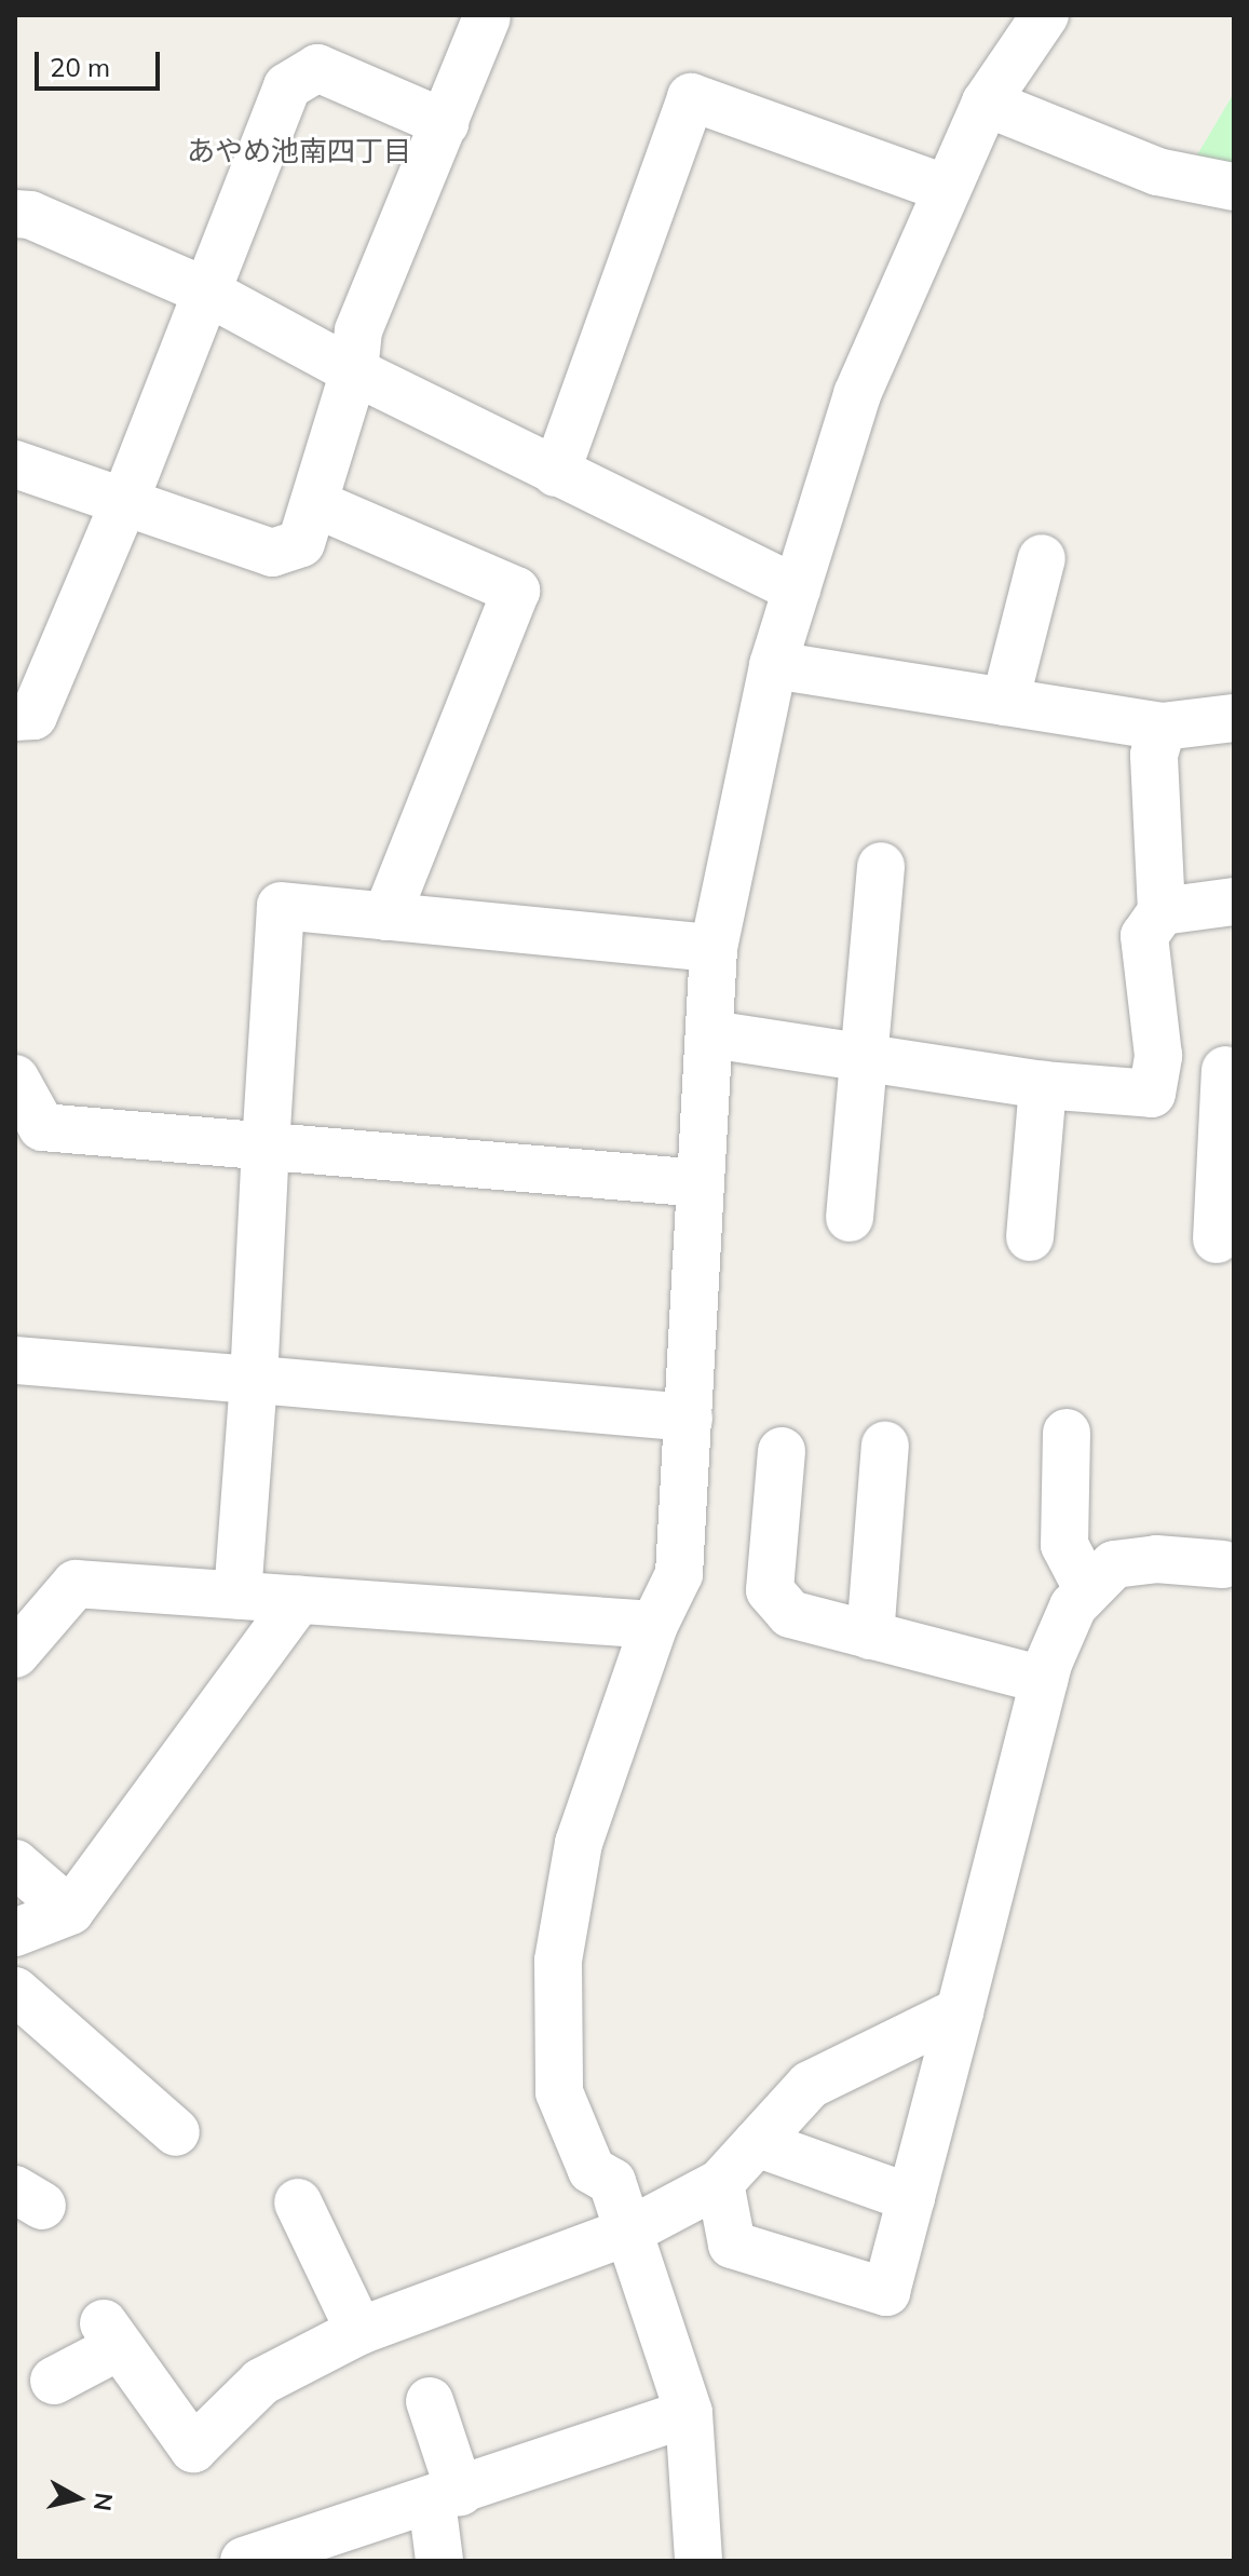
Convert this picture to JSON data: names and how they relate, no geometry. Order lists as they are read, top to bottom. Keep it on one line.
{"districts":["あやめ池南四丁目"],"scale_bar":"20 m","north":"right"}
